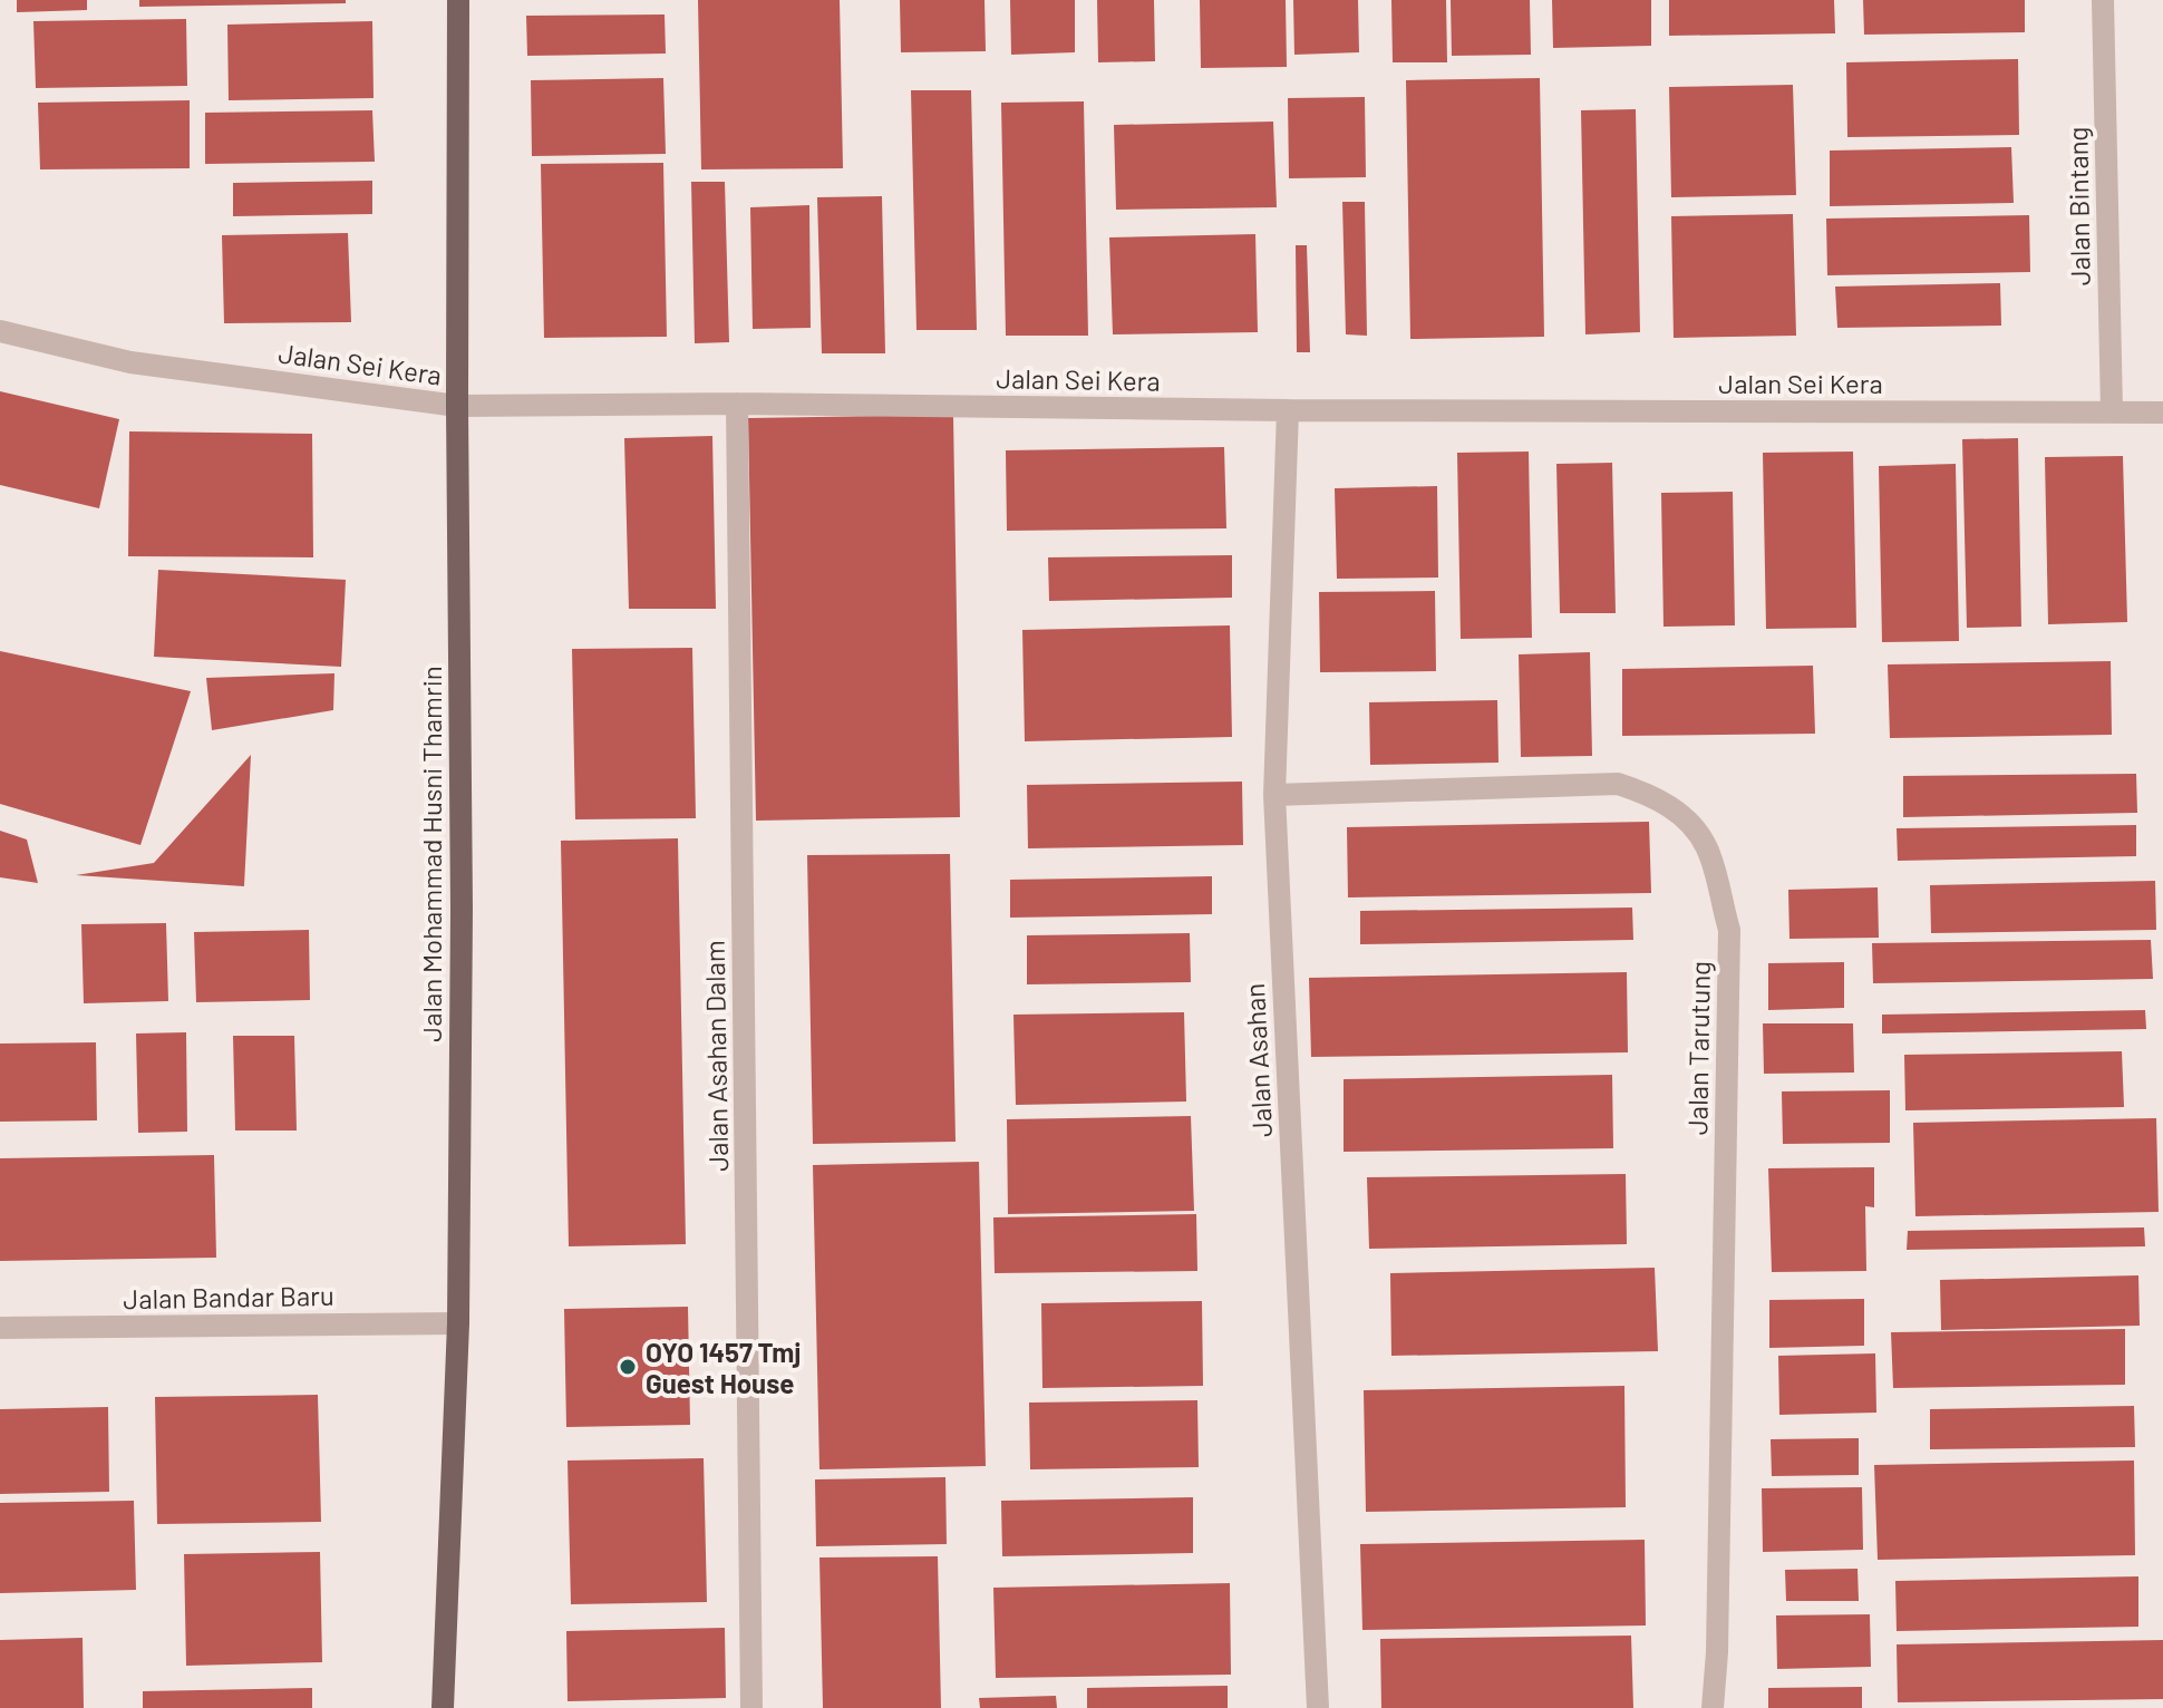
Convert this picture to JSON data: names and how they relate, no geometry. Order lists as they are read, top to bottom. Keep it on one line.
{"streets":{"main road":["Jalan Mohammad Husni Thamrin"],"street":["Jalan Bintang","Jalan Sei Kera","Jalan Tarutung","Jalan Asahan Dalam","Jalan Asahan","Jalan Bandar Baru"]},"crossings":[["Jalan Bintang","Jalan Sei Kera"],["Jalan Sei Kera","Jalan Mohammad Husni Thamrin"],["Jalan Sei Kera","Jalan Asahan Dalam"],["Jalan Sei Kera","Jalan Asahan"],["Jalan Mohammad Husni Thamrin","Jalan Bandar Baru"],["Jalan Tarutung","Jalan Asahan"]],"places":["OYO 1457 Tmj Guest House"]}
